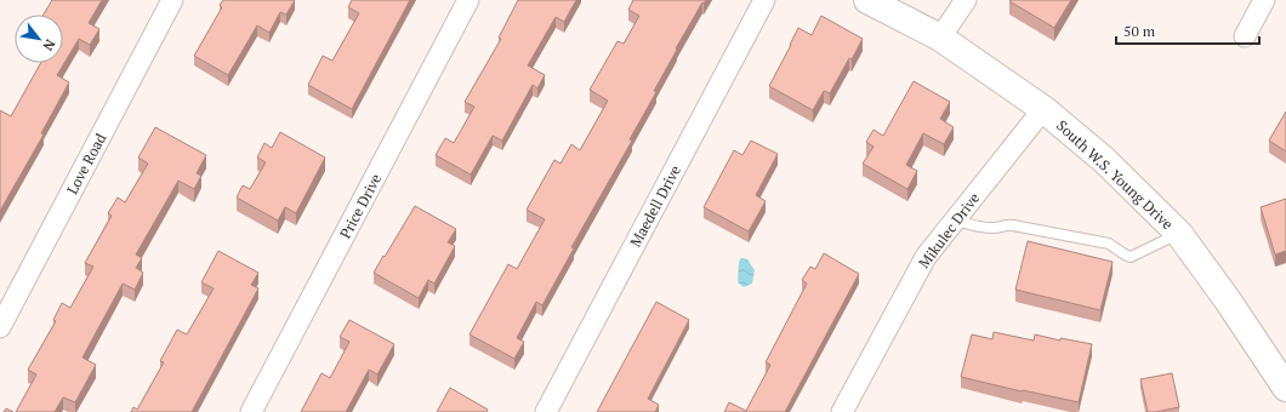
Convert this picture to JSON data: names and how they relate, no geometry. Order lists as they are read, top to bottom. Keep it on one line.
{"streets":{"main road":["South W.S. Young Drive"],"street":["Love Road","Price Drive","Maedell Drive","Mikulec Drive"]},"crossings":[["South W.S. Young Drive","Mikulec Drive"]],"scale_bar":"50 m","north":"bottom right"}
